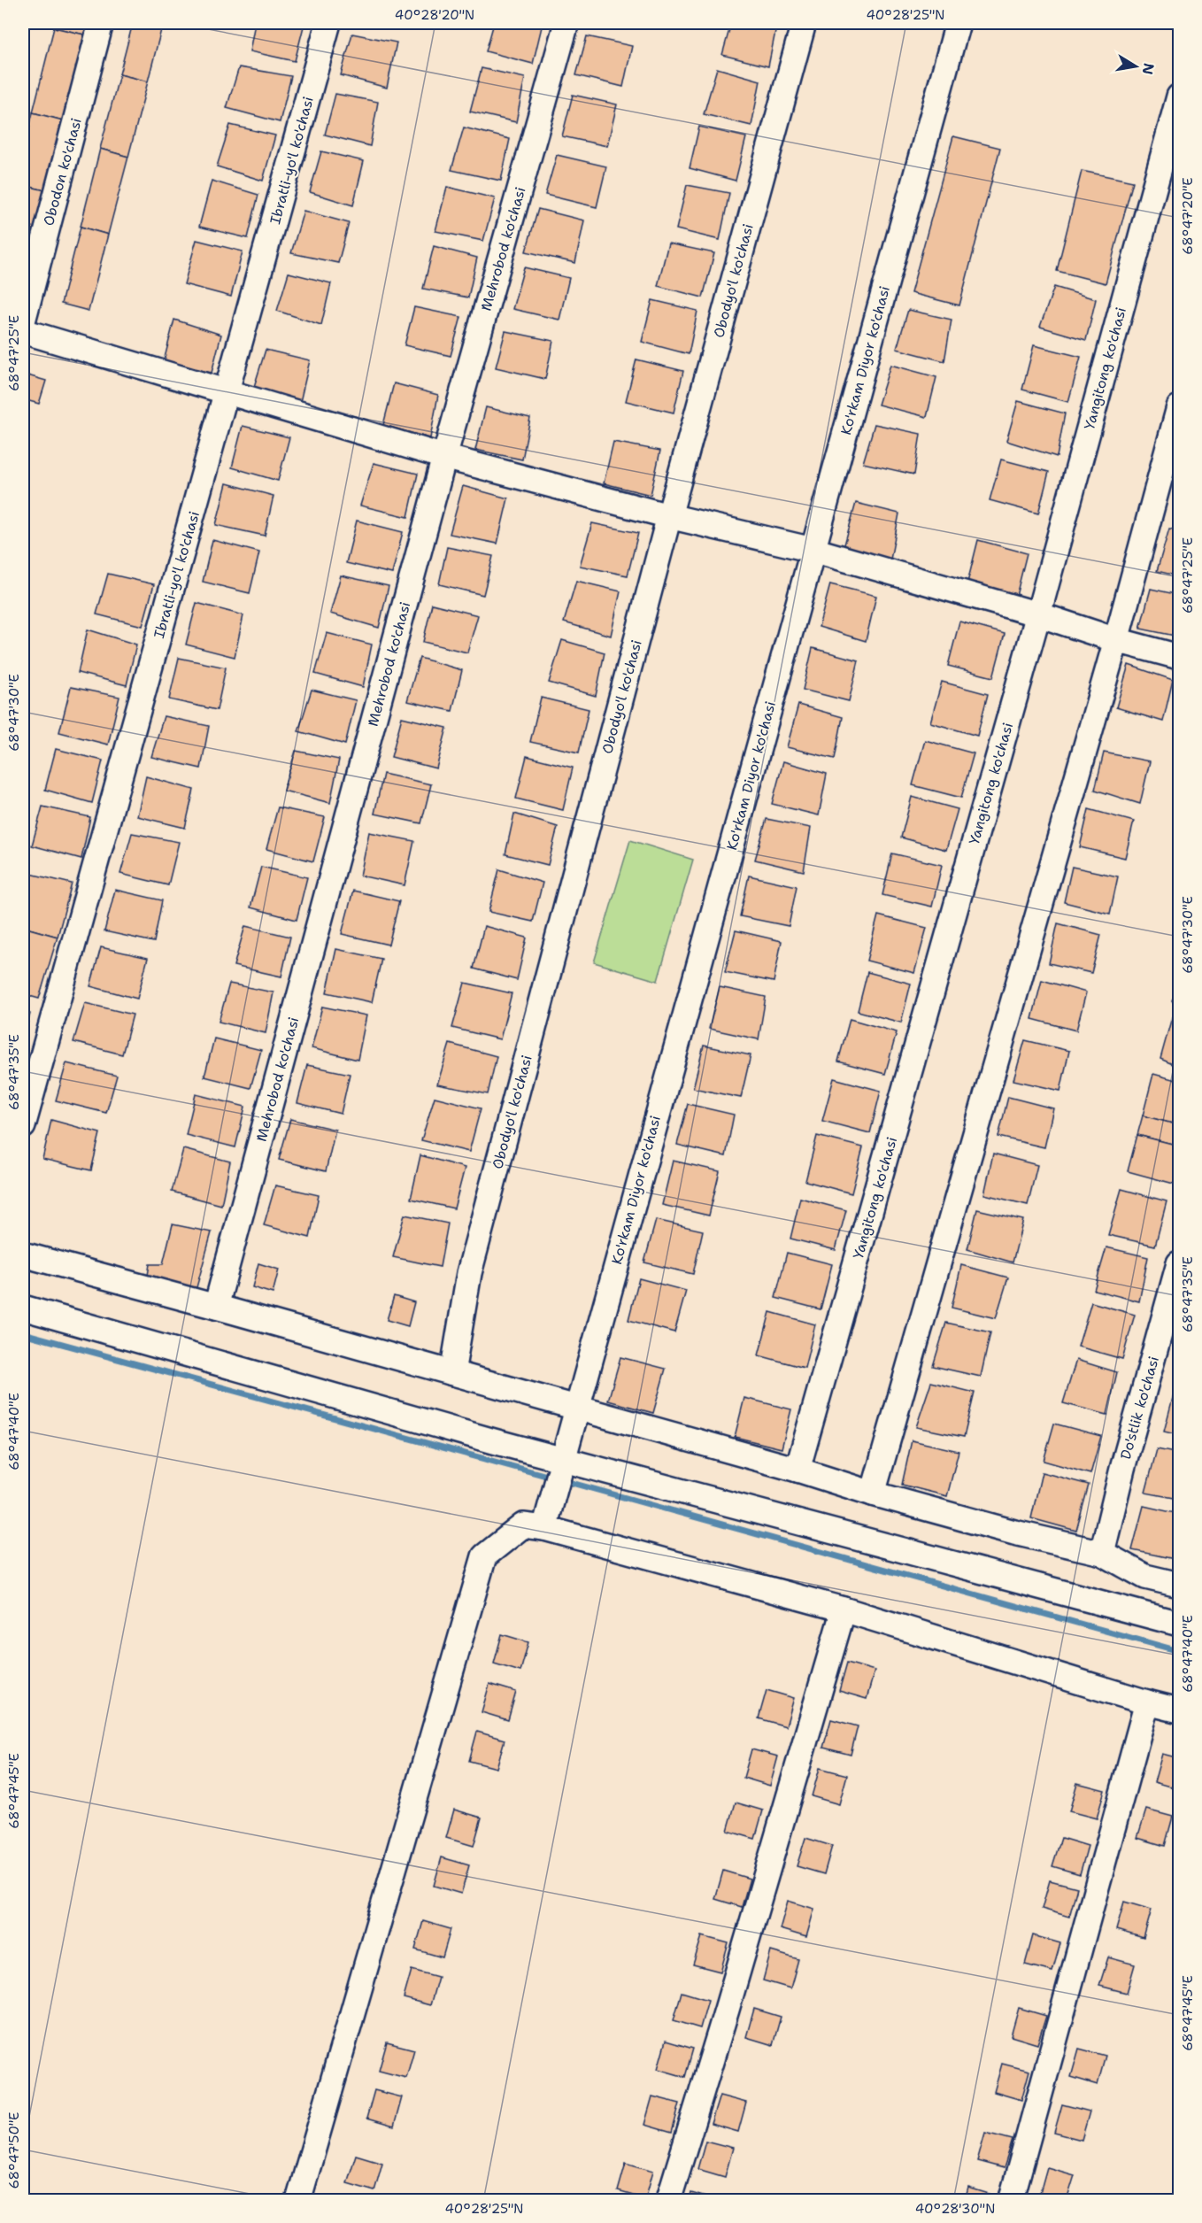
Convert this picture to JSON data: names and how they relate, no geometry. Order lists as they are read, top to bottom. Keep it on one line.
{"streets":{"street":["Ibratli-yo'l ko'chasi","Obodon ko'chasi","Mehrobod ko'chasi","Obodyo'l ko'chasi","Ko'rkam Diyor ko'chasi","Yangitong ko'chasi","Do'stlik ko'chasi"]},"north":"right","coordinates":["40°28'20\"N","40°28'25\"N","68°47'20\"E","68°47'25\"E","68°47'30\"E","68°47'35\"E","68°47'40\"E","68°47'45\"E","68°47'50\"E","40°28'30\"N"]}
